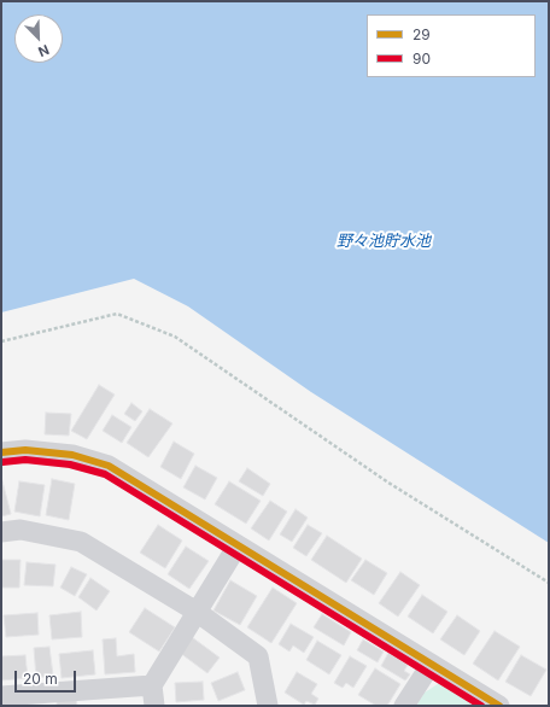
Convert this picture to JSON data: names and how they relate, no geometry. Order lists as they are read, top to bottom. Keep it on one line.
{"water":["野々池貯水池"],"lines":["transit line 29","transit line 90"],"legend":["29","90"],"scale_bar":"20 m","north":"bottom right"}
